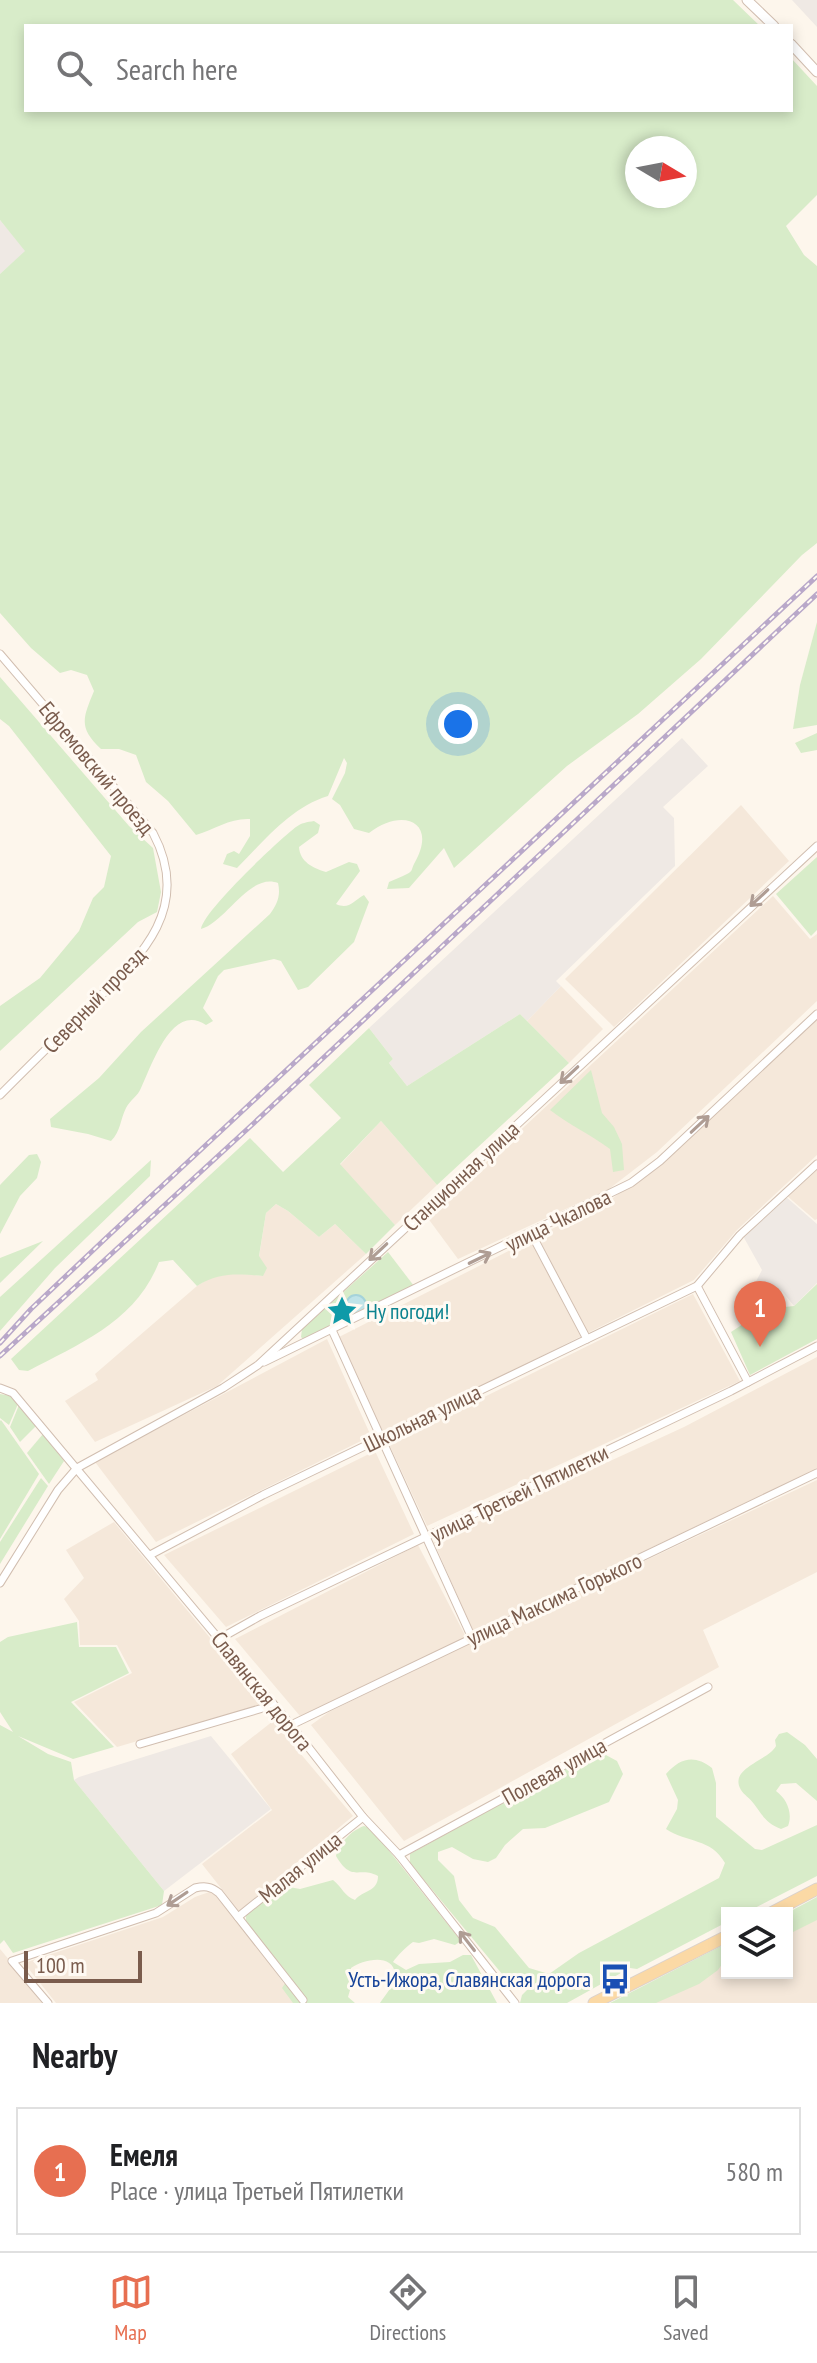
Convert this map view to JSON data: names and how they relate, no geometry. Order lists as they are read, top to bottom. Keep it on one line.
{"streets":{"street":["Ефремовский проезд","Северный проезд","Станционная улица","улица Чкалова","Школьная улица","улица Третьей Пятилетки","улица Максима Горького","Славянская дорога","Полевая улица","Малая улица"]},"crossings":[["Ефремовский проезд","Северный проезд"],["Станционная улица","улица Чкалова"],["Станционная улица","Славянская дорога"],["Школьная улица","Славянская дорога"],["улица Третьей Пятилетки","Славянская дорога"],["улица Максима Горького","Славянская дорога"],["Славянская дорога","Полевая улица"],["Славянская дорога","Малая улица"]],"one_way":["Станционная улица","улица Чкалова"],"places":{"place":["Ну погоди!"],"bus stop":["Усть-Ижора, Славянская дорога"]},"scale_bar":"100 m","north":"right","page":{"search":"Search here","pins":"1","scale":"100 m","heading":"Nearby","list":[{"mark":"1","name":"Емеля","note":"Place · улица Третьей Пятилетки","value":"580 m"}],"nav":["Map","Directions","Saved"]}}
